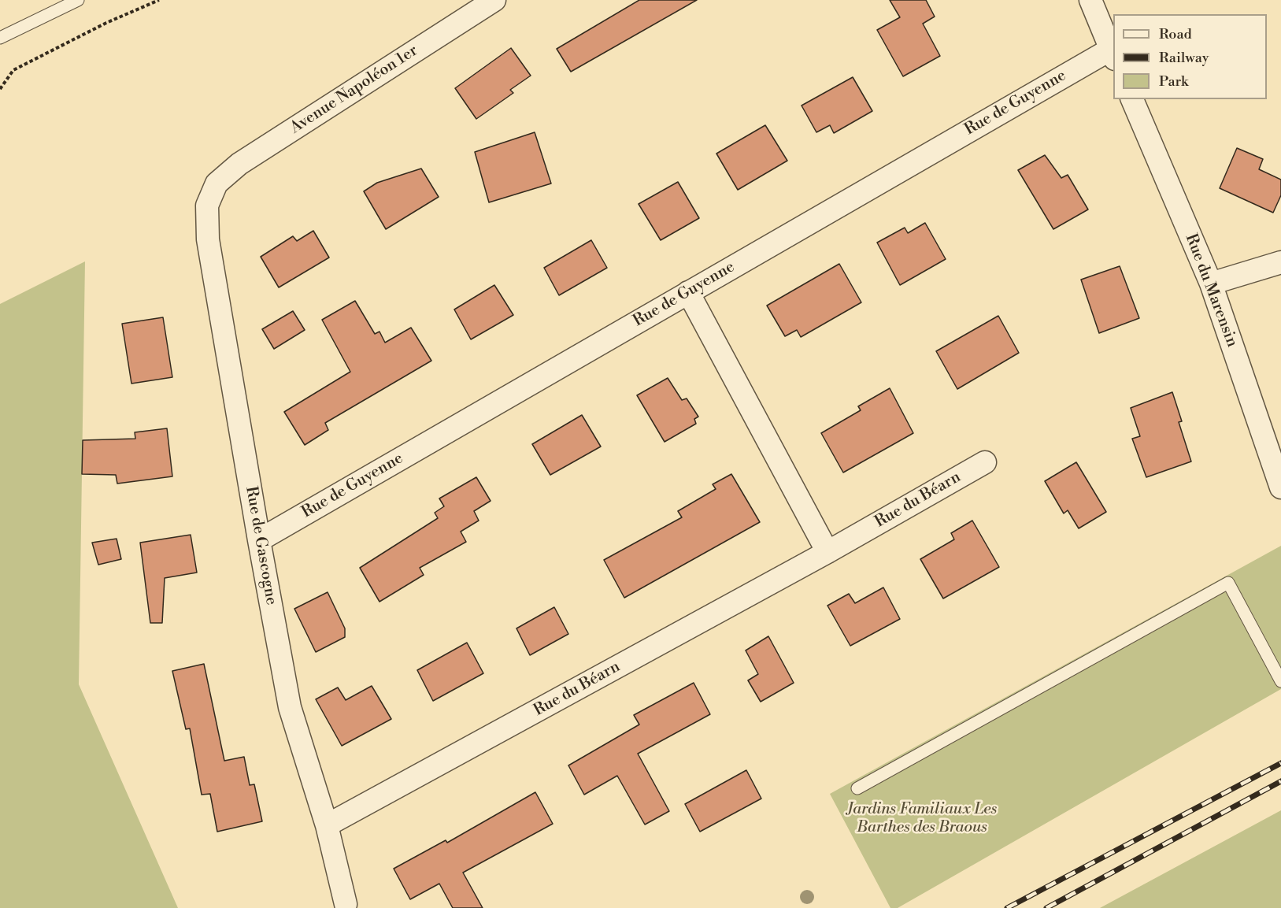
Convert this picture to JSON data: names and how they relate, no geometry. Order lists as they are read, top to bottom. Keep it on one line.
{"streets":{"street":["Avenue Napoléon 1er","Rue de Guyenne","Rue du Marensin","Rue du Béarn","Rue de Gascogne"]},"crossings":[["Avenue Napoléon 1er","Rue de Gascogne"],["Rue de Guyenne","Rue de Gascogne"],["Rue du Béarn","Rue de Gascogne"]],"parks":["Jardins Familiaux Les Barthes des Braous"],"legend":["Road","Railway","Park"]}
